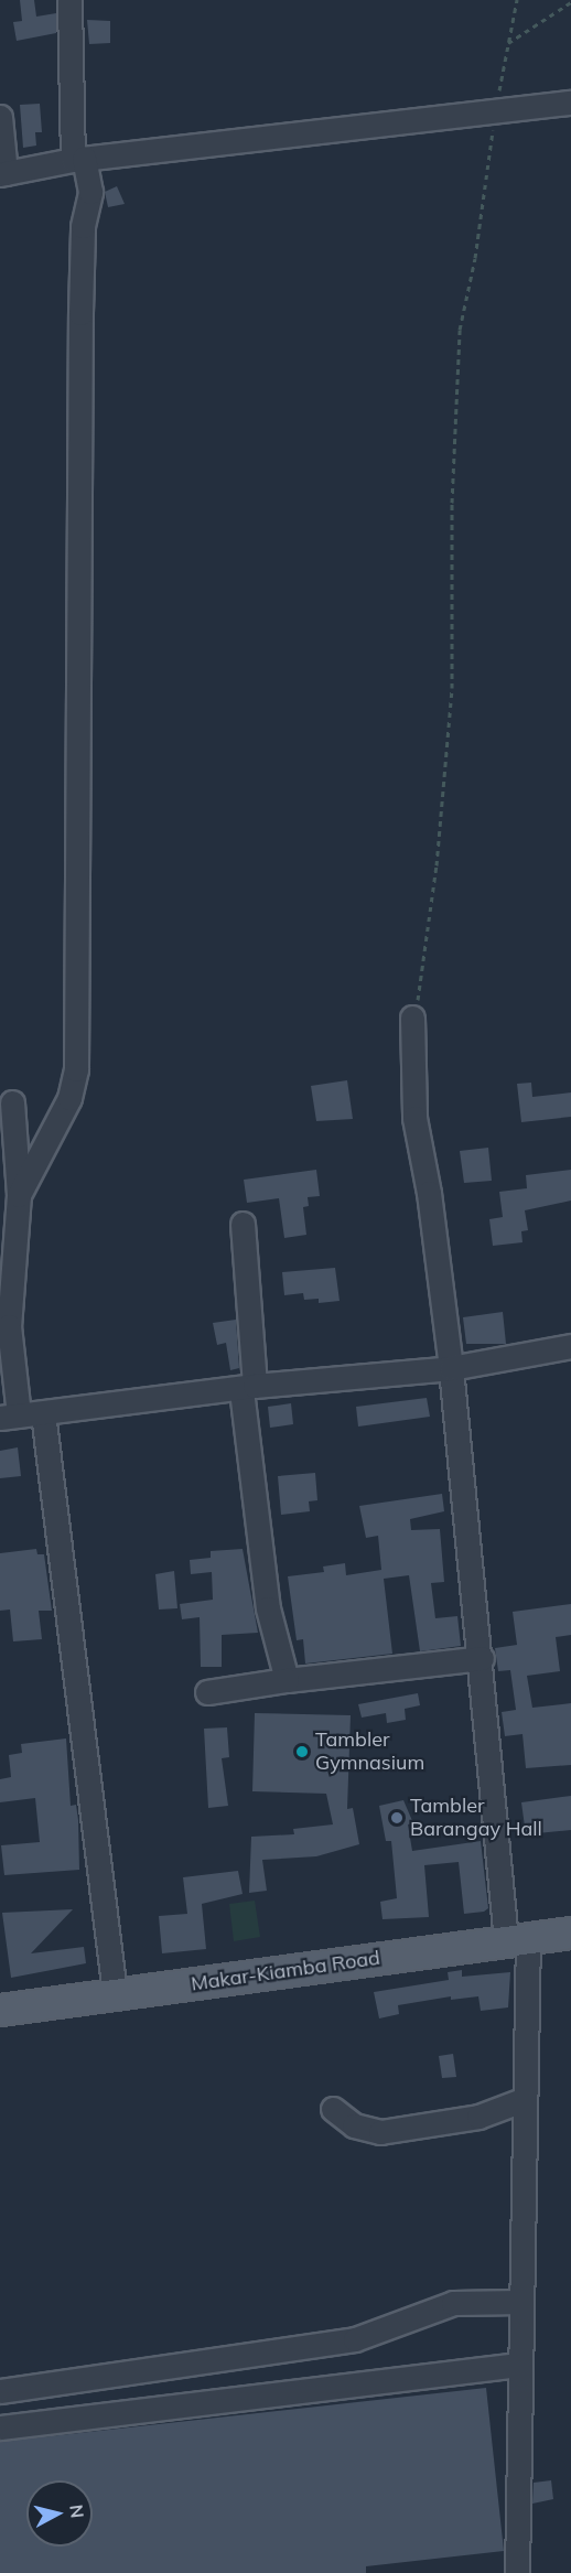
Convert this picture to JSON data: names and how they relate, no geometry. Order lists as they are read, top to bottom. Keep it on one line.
{"streets":{"main road":["Makar-Kiamba Road"]},"places":["Tambler Gymnasium","Tambler Barangay Hall"],"north":"right"}
